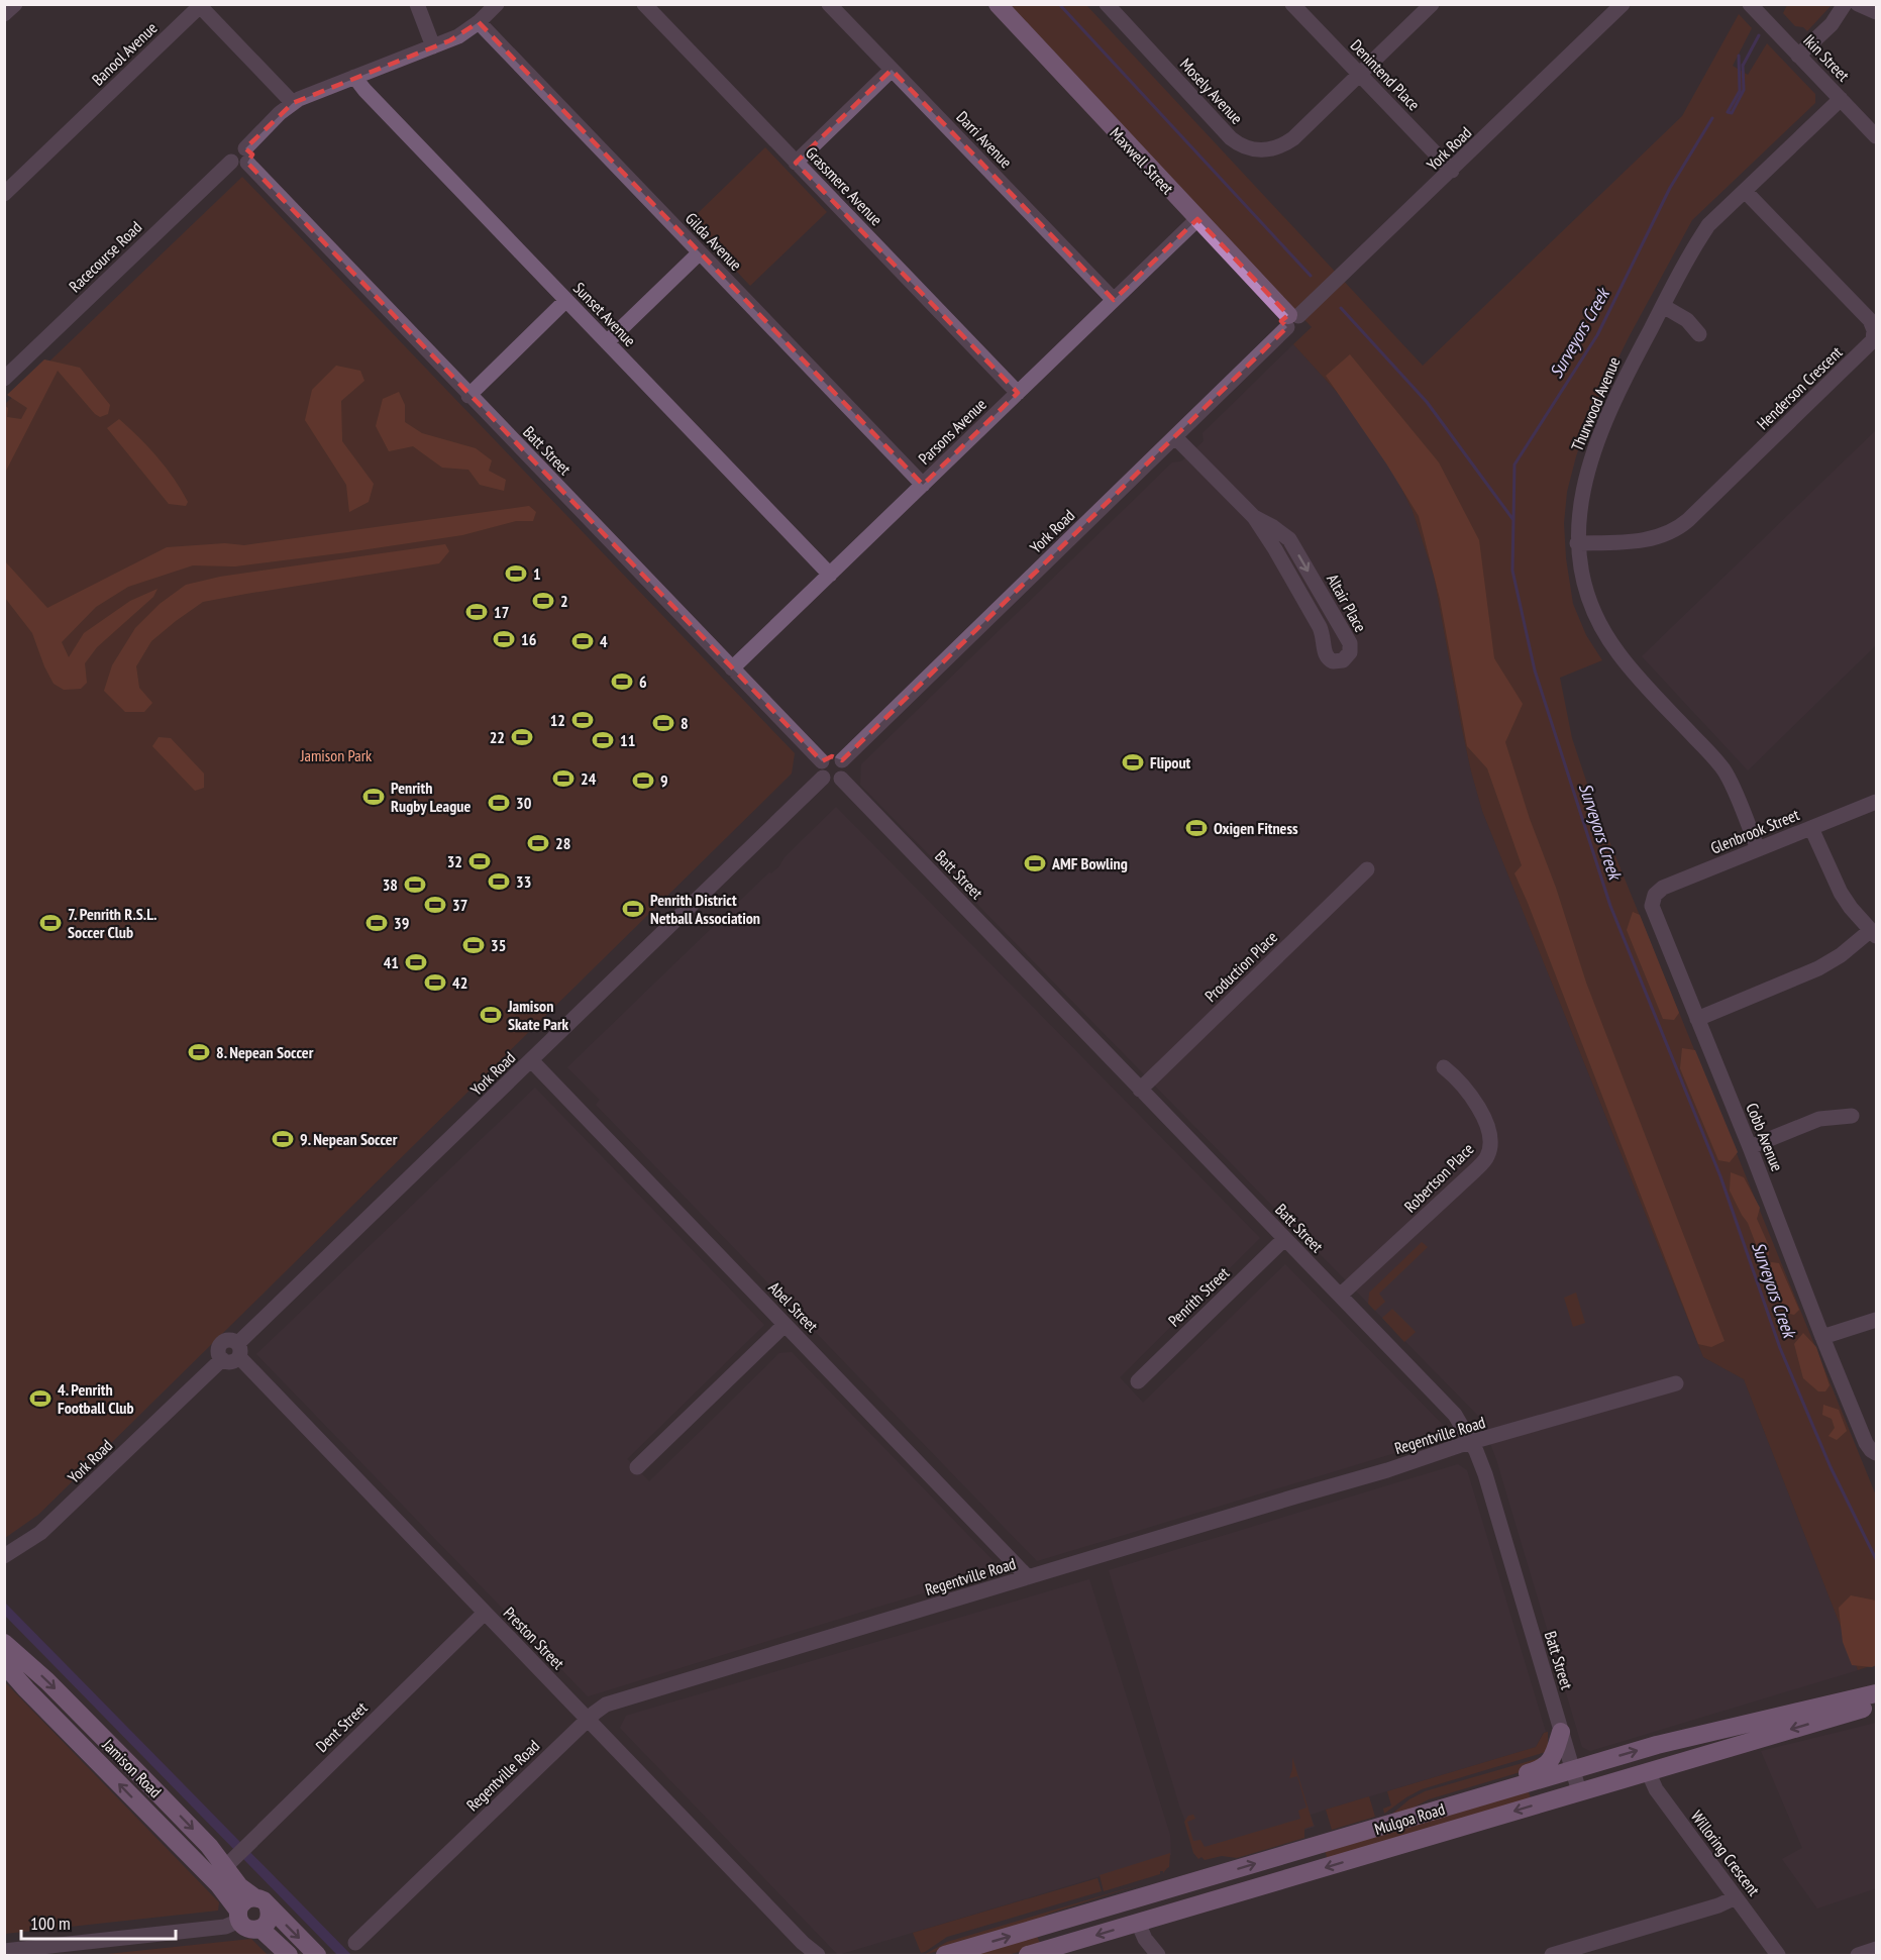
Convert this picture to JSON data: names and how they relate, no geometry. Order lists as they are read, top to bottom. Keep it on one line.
{"streets":{"main road":["Maxwell Street","Jamison Road","Mulgoa Road"],"street":["Banool Avenue","Ikin Street","Denintend Place","Mosely Avenue","Darri Avenue","York Road","Grassmere Avenue","Gilda Avenue","Racecourse Road","Sunset Avenue","Henderson Crescent","Thurwood Avenue","Parsons Avenue","Batt Street","Altair Place","Glenbrook Street","Production Place","Cobb Avenue","Robertson Place","Penrith Street","Abel Street","Regentville Road","Preston Street","Dent Street","Willoring Crescent"]},"crossings":[["Ikin Street","Thurwood Avenue"],["Denintend Place","Mosely Avenue"],["Denintend Place","York Road"],["Darri Avenue","Parsons Avenue"],["York Road","Maxwell Street"],["York Road","Batt Street"],["York Road","Altair Place"],["York Road","Abel Street"],["York Road","Preston Street"],["Maxwell Street","Parsons Avenue"],["Grassmere Avenue","Parsons Avenue"],["Gilda Avenue","Parsons Avenue"],["Racecourse Road","Batt Street"],["Sunset Avenue","Parsons Avenue"],["Henderson Crescent","Thurwood Avenue"],["Thurwood Avenue","Glenbrook Street"],["Parsons Avenue","Batt Street"],["Batt Street","Production Place"],["Batt Street","Robertson Place"],["Batt Street","Penrith Street"],["Batt Street","Regentville Road"],["Batt Street","Mulgoa Road"],["Glenbrook Street","Cobb Avenue"],["Abel Street","Regentville Road"],["Regentville Road","Preston Street"],["Preston Street","Dent Street"],["Dent Street","Jamison Road"],["Mulgoa Road","Willoring Crescent"]],"water":["Surveyors Creek"],"parks":["Jamison Park"],"places":{"sports":["1","2","17","16","4","6","12","8","22","11","Flipout","24","9","Penrith Rugby League","30","Oxigen Fitness","28","32","AMF Bowling","33","38","37","Penrith District Netball Association","7. Penrith R.S.L. Soccer Club","39","35","41","42","Jamison Skate Park","8. Nepean Soccer","9. Nepean Soccer","4. Penrith Football Club"]},"scale_bar":"100 m"}
